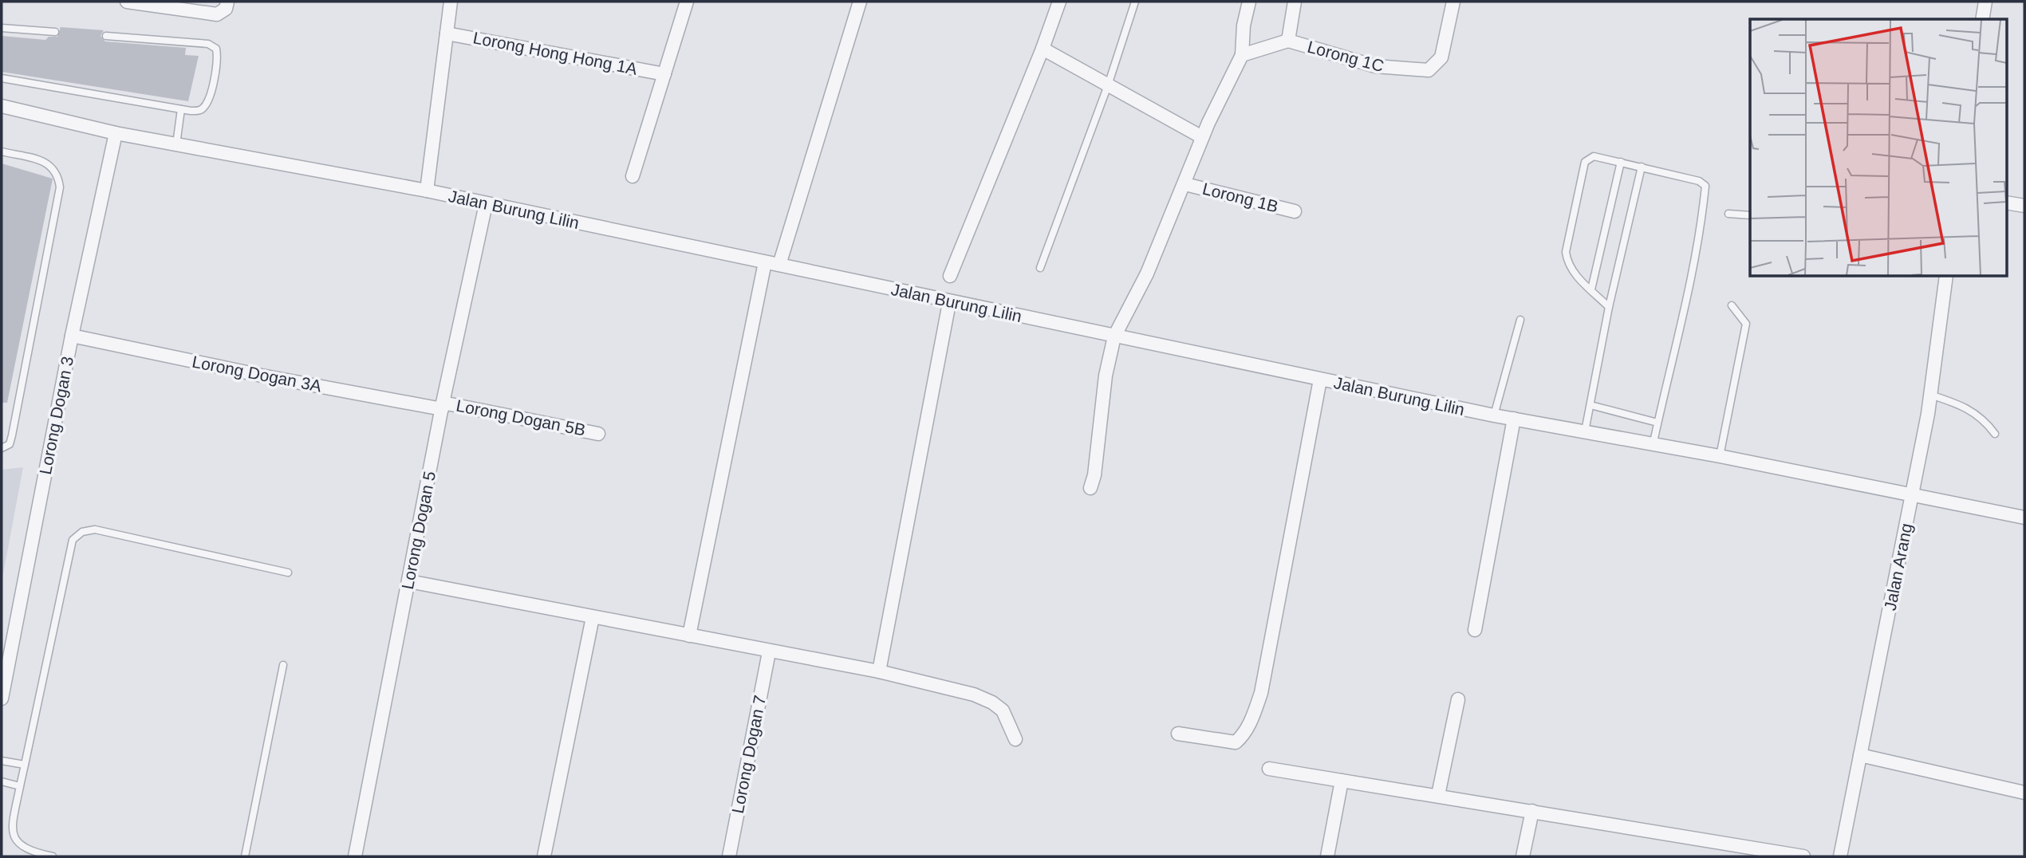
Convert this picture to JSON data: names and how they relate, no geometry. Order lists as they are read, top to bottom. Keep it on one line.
{"streets":{"street":["Lorong Hong Hong 1A","Lorong 1C","Lorong 1B","Jalan Burung Lilin","Lorong Dogan 3A","Lorong Dogan 3","Lorong Dogan 5B","Lorong Dogan 5","Jalan Arang","Lorong Dogan 7"]},"crossings":[["Jalan Burung Lilin","Lorong Dogan 3"],["Jalan Burung Lilin","Lorong Dogan 5"],["Jalan Burung Lilin","Jalan Arang"],["Lorong Dogan 3A","Lorong Dogan 3"],["Lorong Dogan 3A","Lorong Dogan 5B"],["Lorong Dogan 3A","Lorong Dogan 5"],["Lorong Dogan 5B","Lorong Dogan 5"]]}
